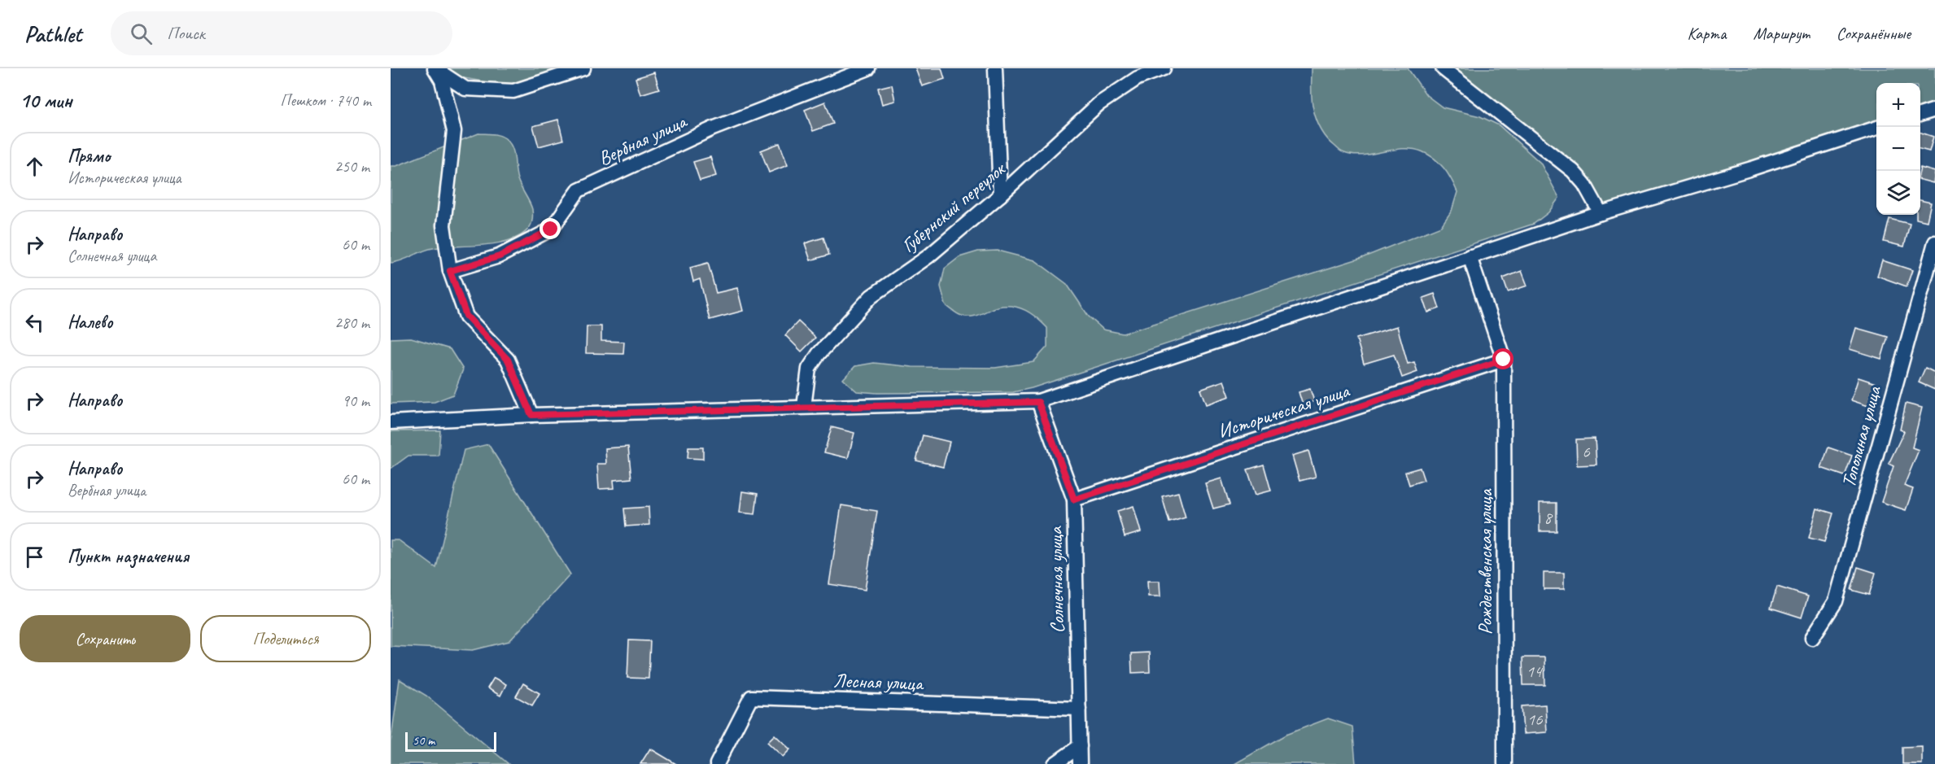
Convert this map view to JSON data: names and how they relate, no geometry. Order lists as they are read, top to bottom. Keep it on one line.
{"streets":{"street":["Вербная улица","Губернский переулок","Историческая улица","Тополиная улица","Рождественская улица","Солнечная улица","Лесная улица"]},"crossings":[["Историческая улица","Рождественская улица"],["Историческая улица","Солнечная улица"],["Солнечная улица","Лесная улица"]],"house_numbers":["6","8","14","16"],"scale_bar":"50 m","page":{"header":"Pathlet","search":"Поиск","nav":["Карта","Маршрут","Сохранённые"],"heading":["10 мин","Пешком · 740 m"],"map_buttons":["+","−"],"list":[["Прямо","Историческая улица","250 m"],["Направо","Солнечная улица","60 m"],["Налево","280 m"],["Направо","90 m"],["Направо","Вербная улица","60 m"],"Пункт назначения"],"buttons":["Сохранить","Поделиться"],"scale":"50 m"}}
